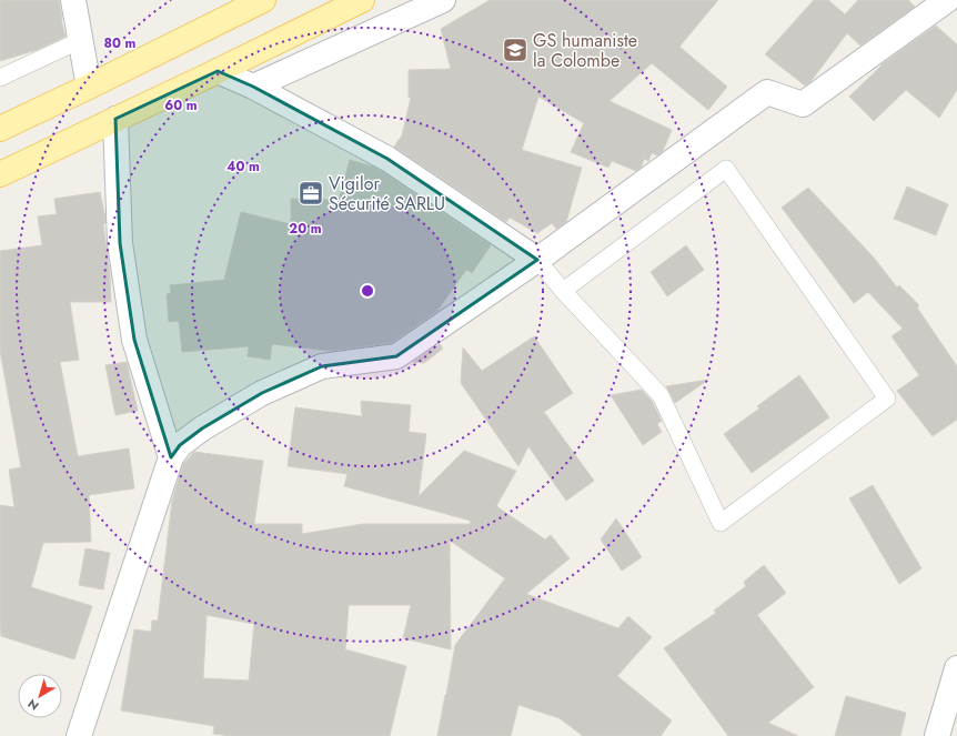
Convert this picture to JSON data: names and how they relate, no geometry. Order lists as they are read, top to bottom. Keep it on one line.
{"places":{"school or university":["GS humaniste la Colombe"],"office":["Vigilor Sécurité SARLU"]},"north":"bottom left","rings":["80 m","60 m","40 m","20 m"]}
